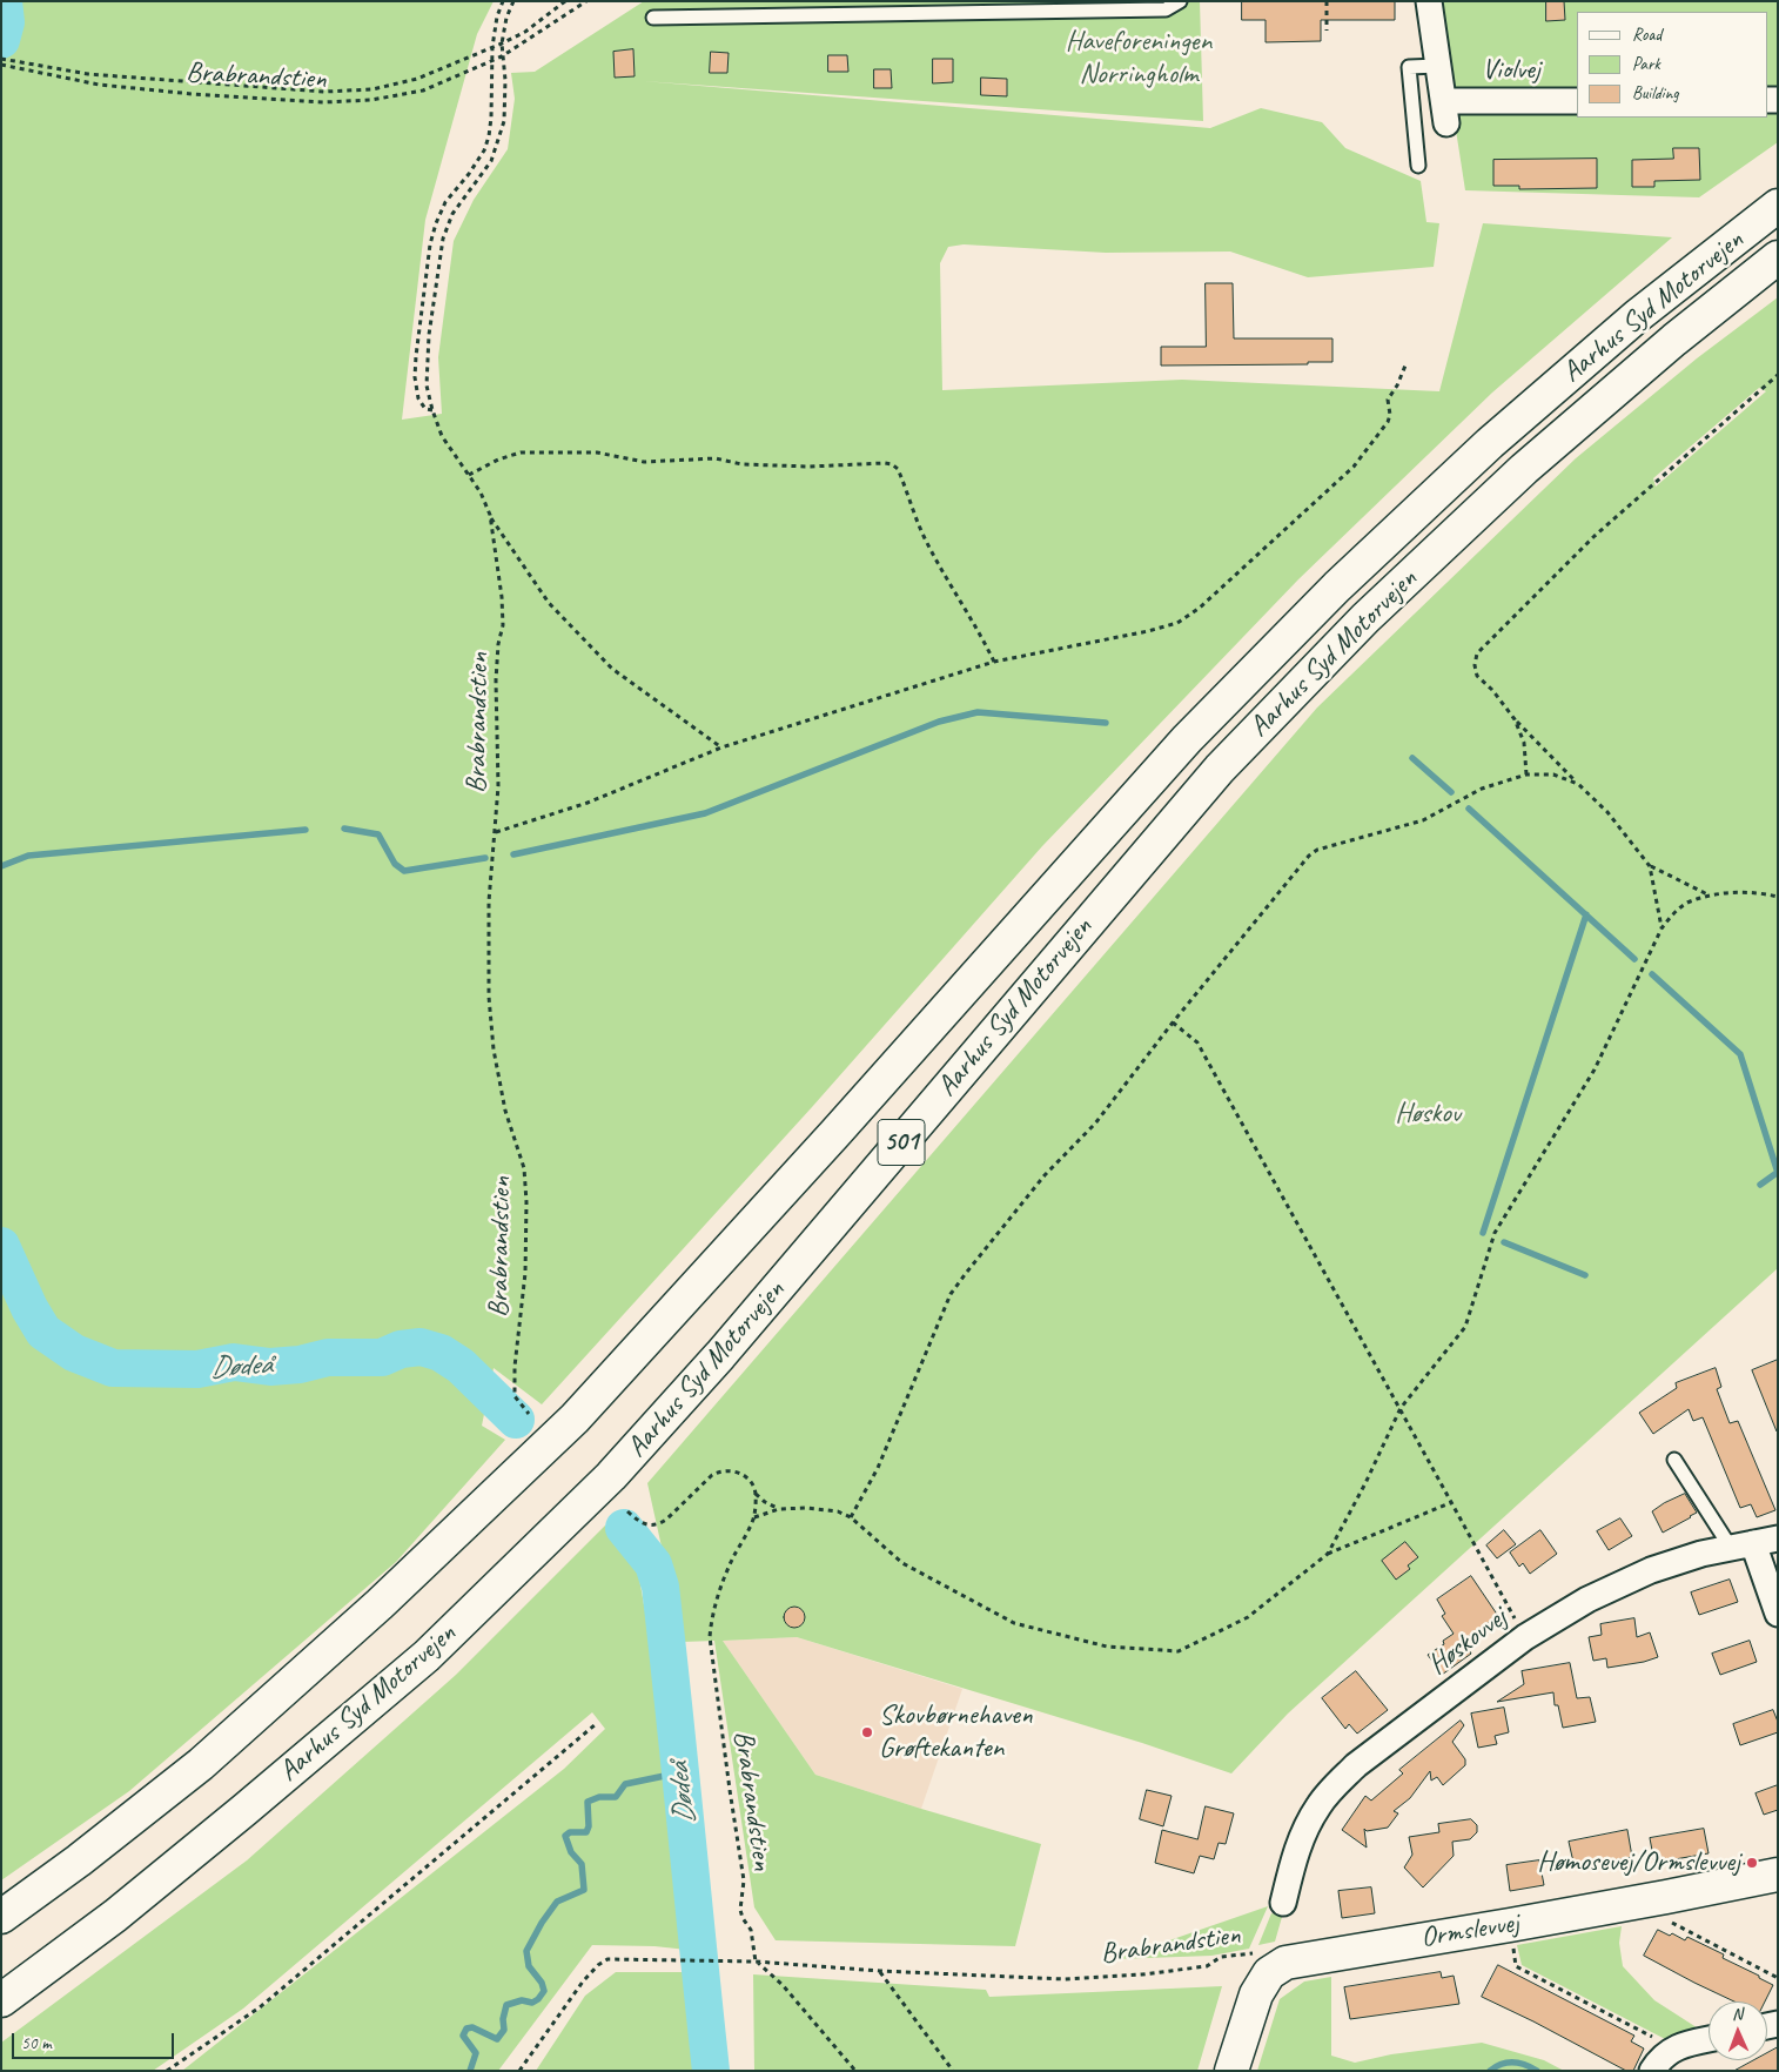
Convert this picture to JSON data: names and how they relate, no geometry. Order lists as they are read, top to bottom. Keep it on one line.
{"streets":{"main road":["Aarhus Syd Motorvejen","501","Ormslevvej"],"street":["Violvej","Høskovvej"],"path":["Brabrandstien"]},"crossings":[["Brabrandstien","Ormslevvej"]],"water":["Dødeå"],"parks":["Haveforeningen Norringholm","Høskov"],"places":["Skovbørnehaven Grøftekanten","Hømosevej/Ormslevvej"],"legend":["Road","Park","Building"],"scale_bar":"50 m","north":"top"}
